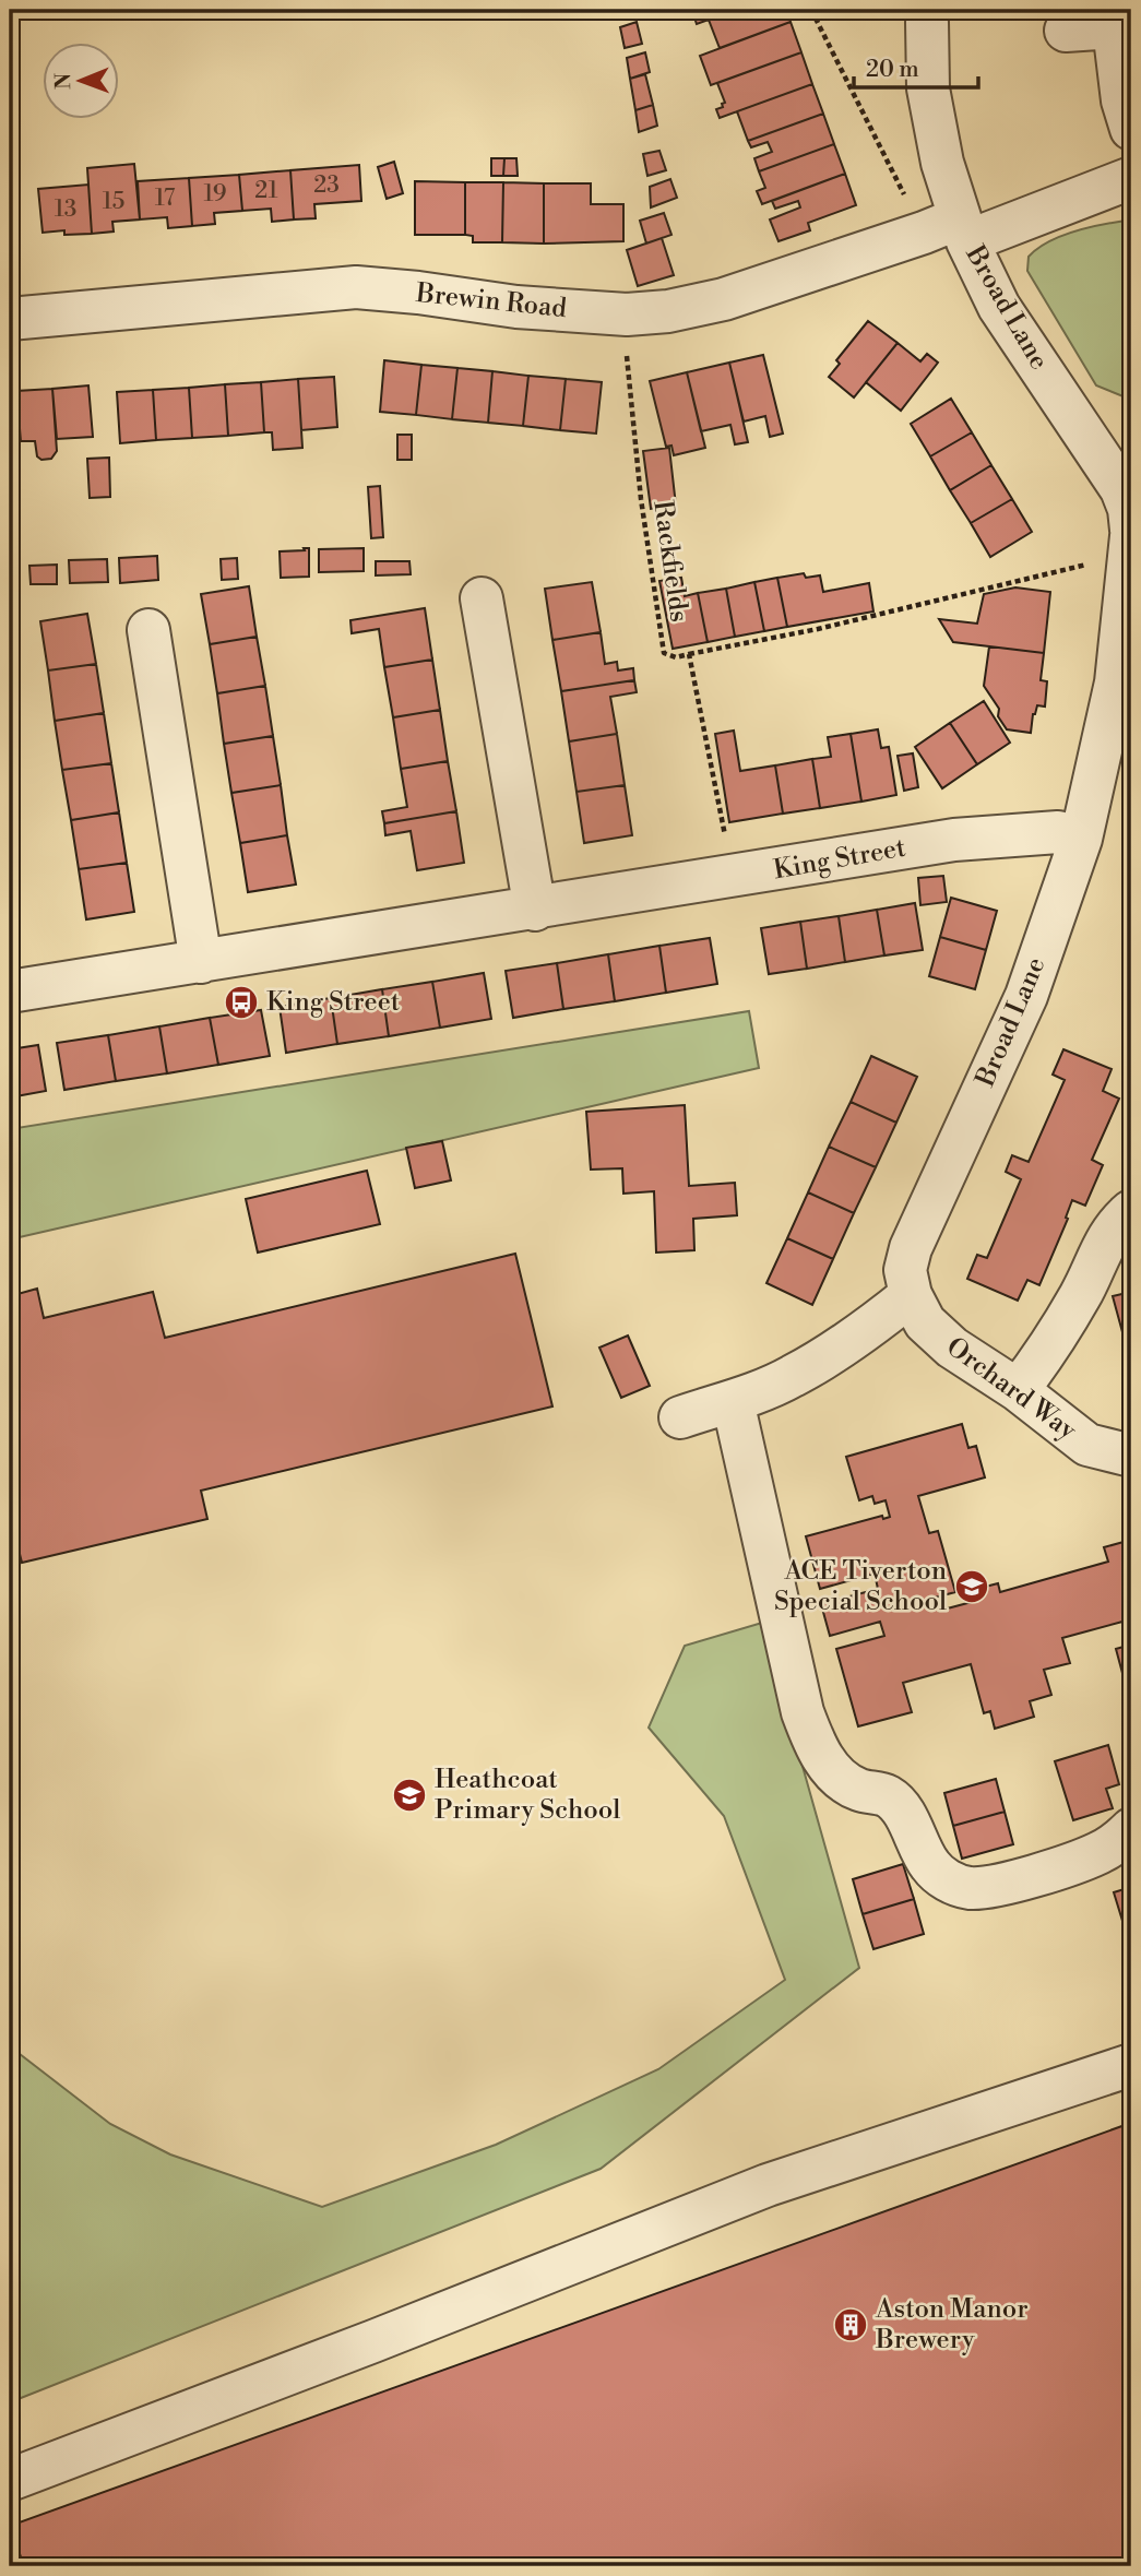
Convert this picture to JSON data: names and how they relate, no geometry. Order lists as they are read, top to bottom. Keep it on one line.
{"streets":{"street":["Brewin Road","Broad Lane","King Street","Orchard Way"],"path":["Rackfields"]},"crossings":[["Brewin Road","Broad Lane"],["Brewin Road","Rackfields"],["Broad Lane","King Street"],["Broad Lane","Orchard Way"],["Rackfields","King Street"]],"places":{"bus stop":["King Street"],"school or university":["ACE Tiverton Special School","Heathcoat Primary School"],"building":["Aston Manor Brewery"]},"house_numbers":["23","21","19","17","15","13"],"scale_bar":"20 m","north":"left"}
